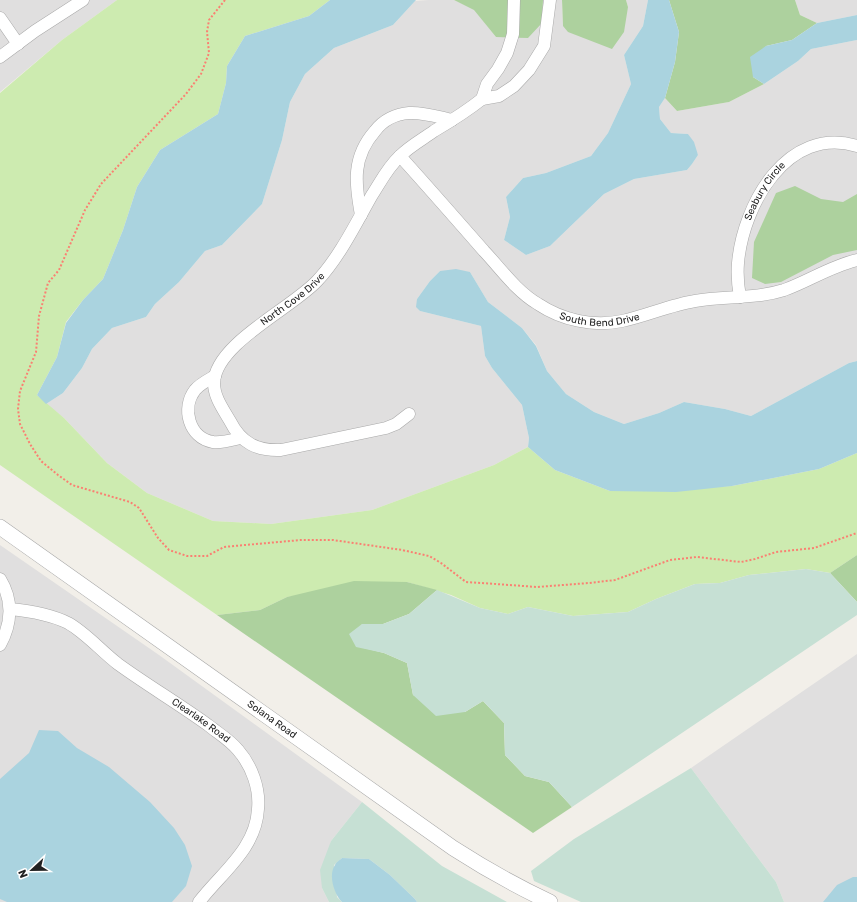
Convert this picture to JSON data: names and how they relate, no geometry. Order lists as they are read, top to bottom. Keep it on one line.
{"streets":{"street":["Seabury Circle","North Cove Drive","South Bend Drive","Solana Road","Clearlake Road"]},"crossings":[["Seabury Circle","South Bend Drive"],["North Cove Drive","South Bend Drive"]],"north":"left"}
